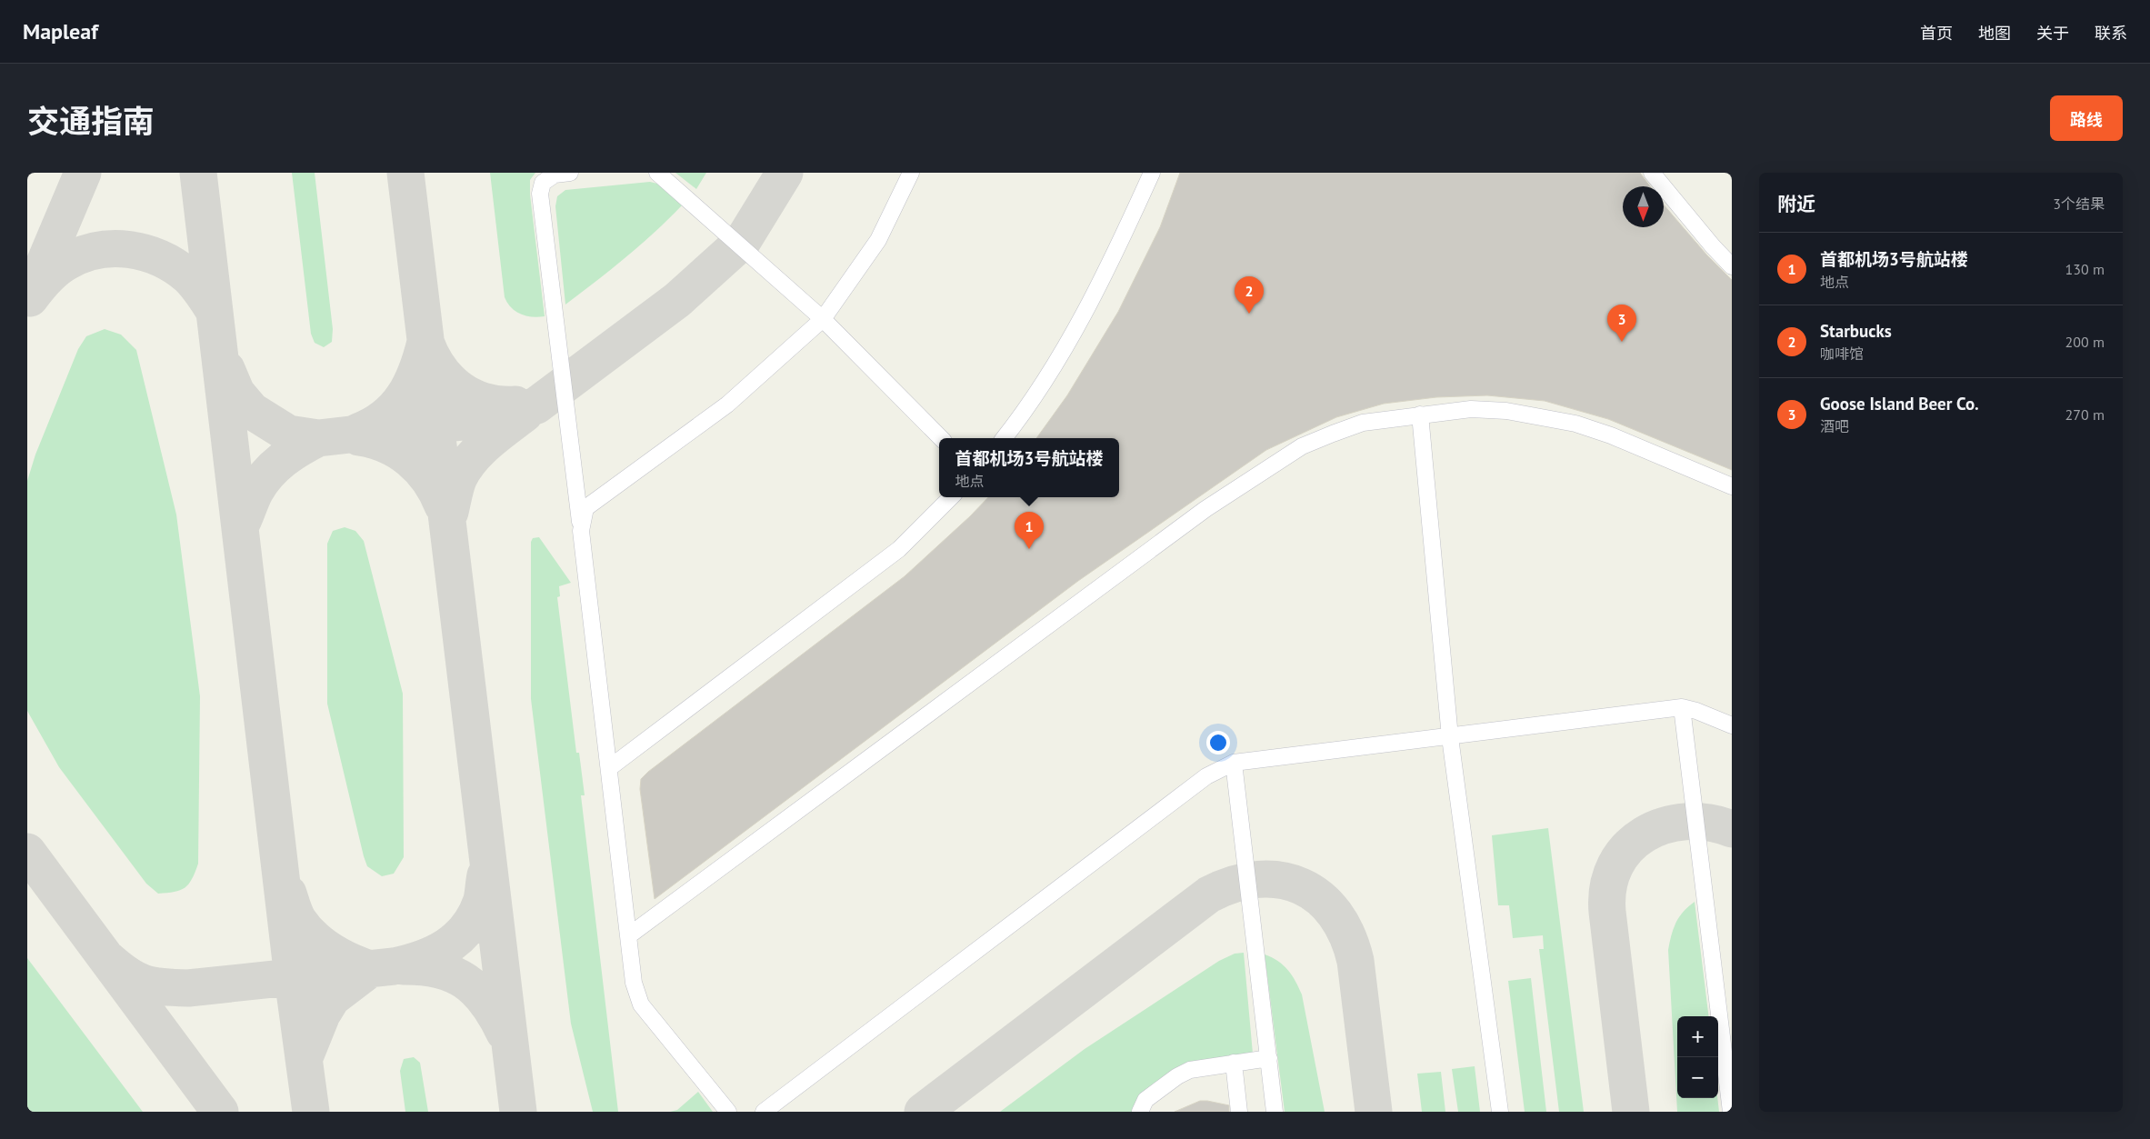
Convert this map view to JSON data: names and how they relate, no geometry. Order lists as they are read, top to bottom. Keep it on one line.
{"north":"bottom","page":{"header":"Mapleaf","nav":["首页","地图","关于","联系"],"title":"交通指南","buttons":"路线","heading":["附近","3个结果"],"list":[{"mark":"1","name":"首都机场3号航站楼","note":"地点","value":"130 m"},{"mark":"2","name":"Starbucks","note":"咖啡馆","value":"200 m"},{"mark":"3","name":"Goose Island Beer Co.","note":"酒吧","value":"270 m"}],"pins":["2","3","1"],"popup":["首都机场3号航站楼","地点"],"map_buttons":["+","−"]}}
